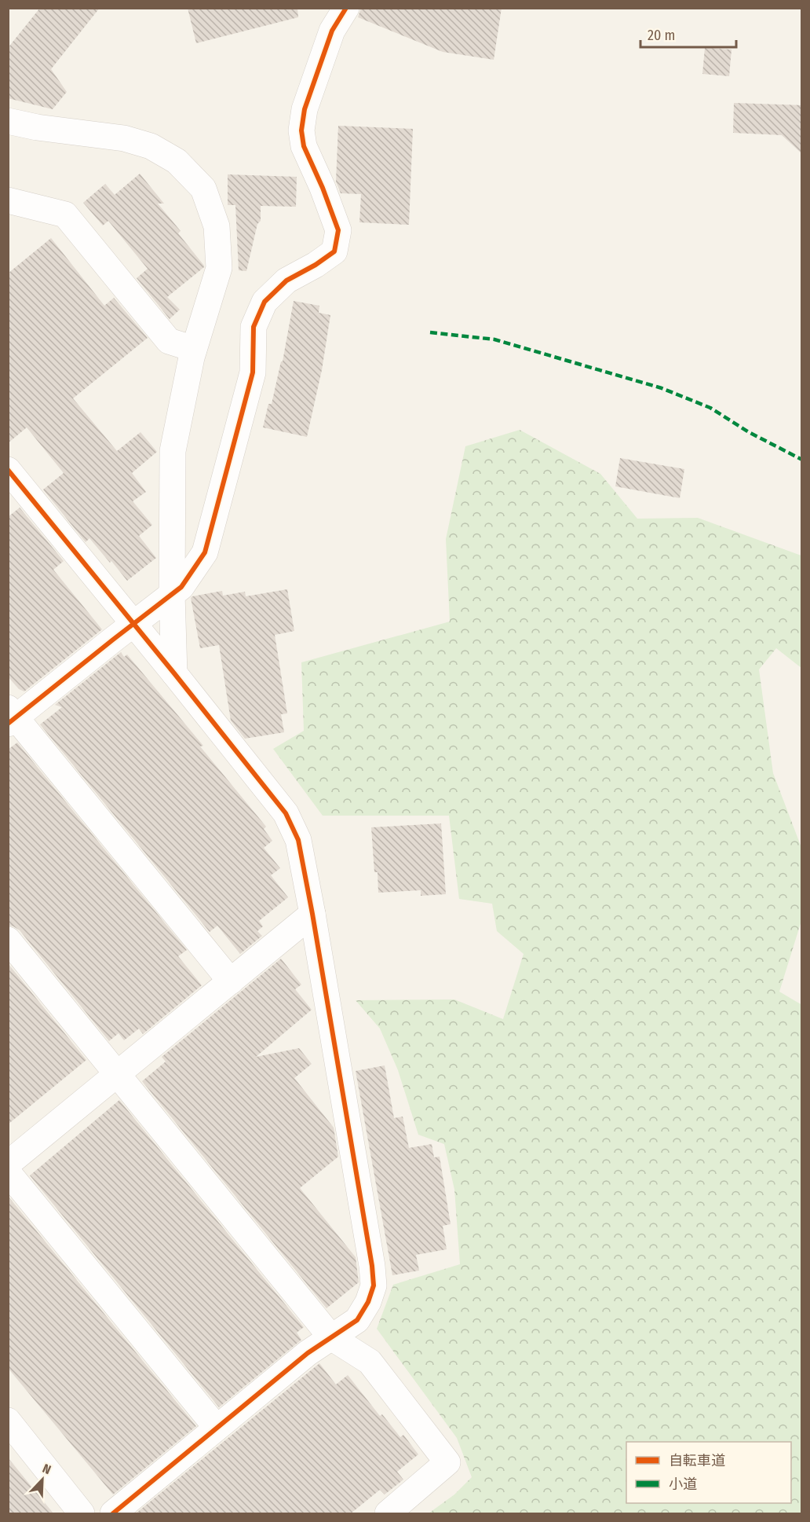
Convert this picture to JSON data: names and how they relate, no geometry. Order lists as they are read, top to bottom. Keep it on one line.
{"legend":["自転車道","小道"],"scale_bar":"20 m","north":"top right"}
